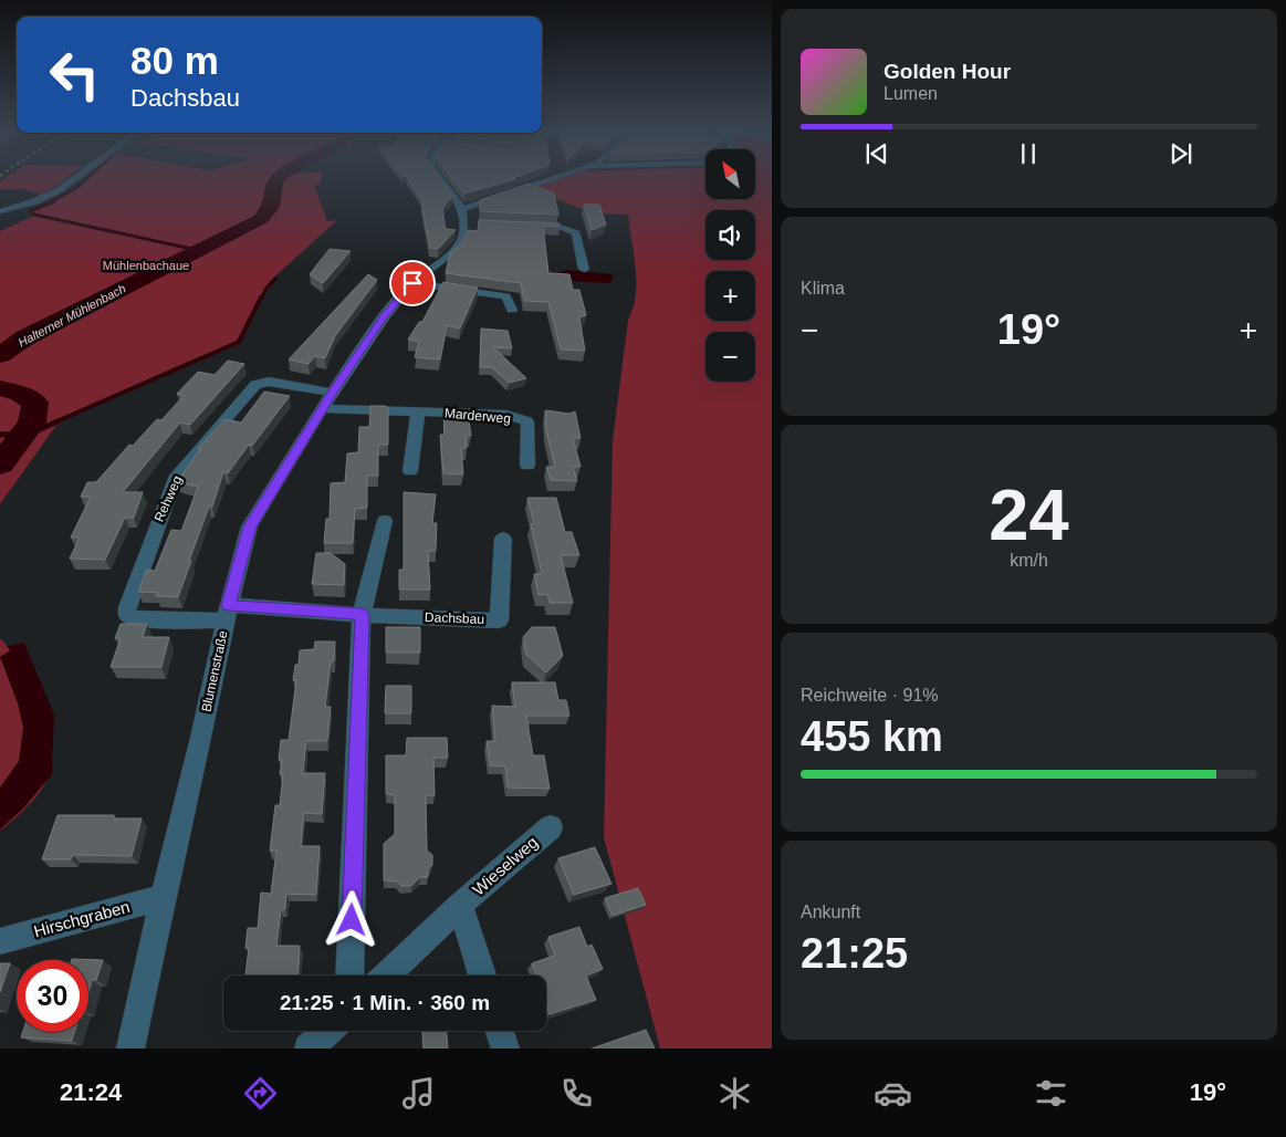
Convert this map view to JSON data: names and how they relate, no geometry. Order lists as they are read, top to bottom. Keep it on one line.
{"streets":{"street":["Marderweg","Rehweg","Dachsbau","Blumenstraße","Wieselweg","Hirschgraben"]},"crossings":[["Marderweg","Blumenstraße"],["Rehweg","Dachsbau"],["Rehweg","Blumenstraße"],["Dachsbau","Blumenstraße"],["Blumenstraße","Hirschgraben"]],"water":["Halterner Mühlenbach"],"parks":["Mühlenbachaue"],"north":"top left","page":{"turn":["80 m","Dachsbau"],"song":["Golden Hour","Lumen"],"map_buttons":["+","−"],"tile":["Klima",["24","km/h"],["Reichweite · 91%","455 km"],["Ankunft","21:25"]],"heat":["−","19°","+"],"limit":"30","trip":"21:25 · 1 Min. · 360 m","tabs":["21:24","19°"]}}
